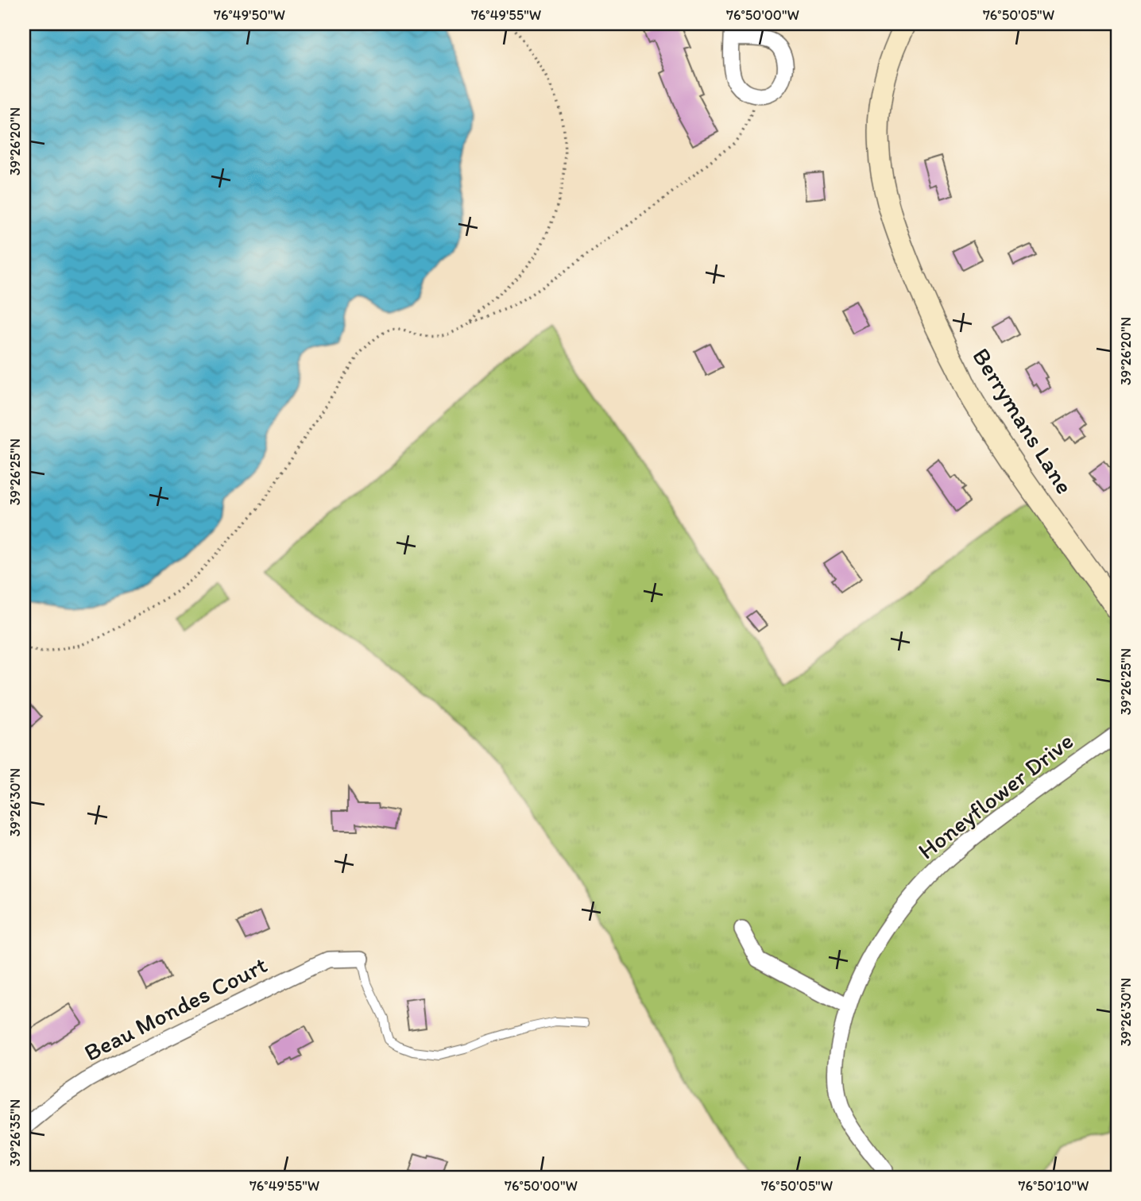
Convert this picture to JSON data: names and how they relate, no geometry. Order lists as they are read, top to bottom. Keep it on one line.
{"streets":{"street":["Berrymans Lane","Honeyflower Drive","Beau Mondes Court"]},"coordinates":["76°49'50\"W","76°49'55\"W","76°50'00\"W","76°50'05\"W","39°26'20\"N","39°26'25\"N","39°26'30\"N","39°26'35\"N","76°50'10\"W"]}
